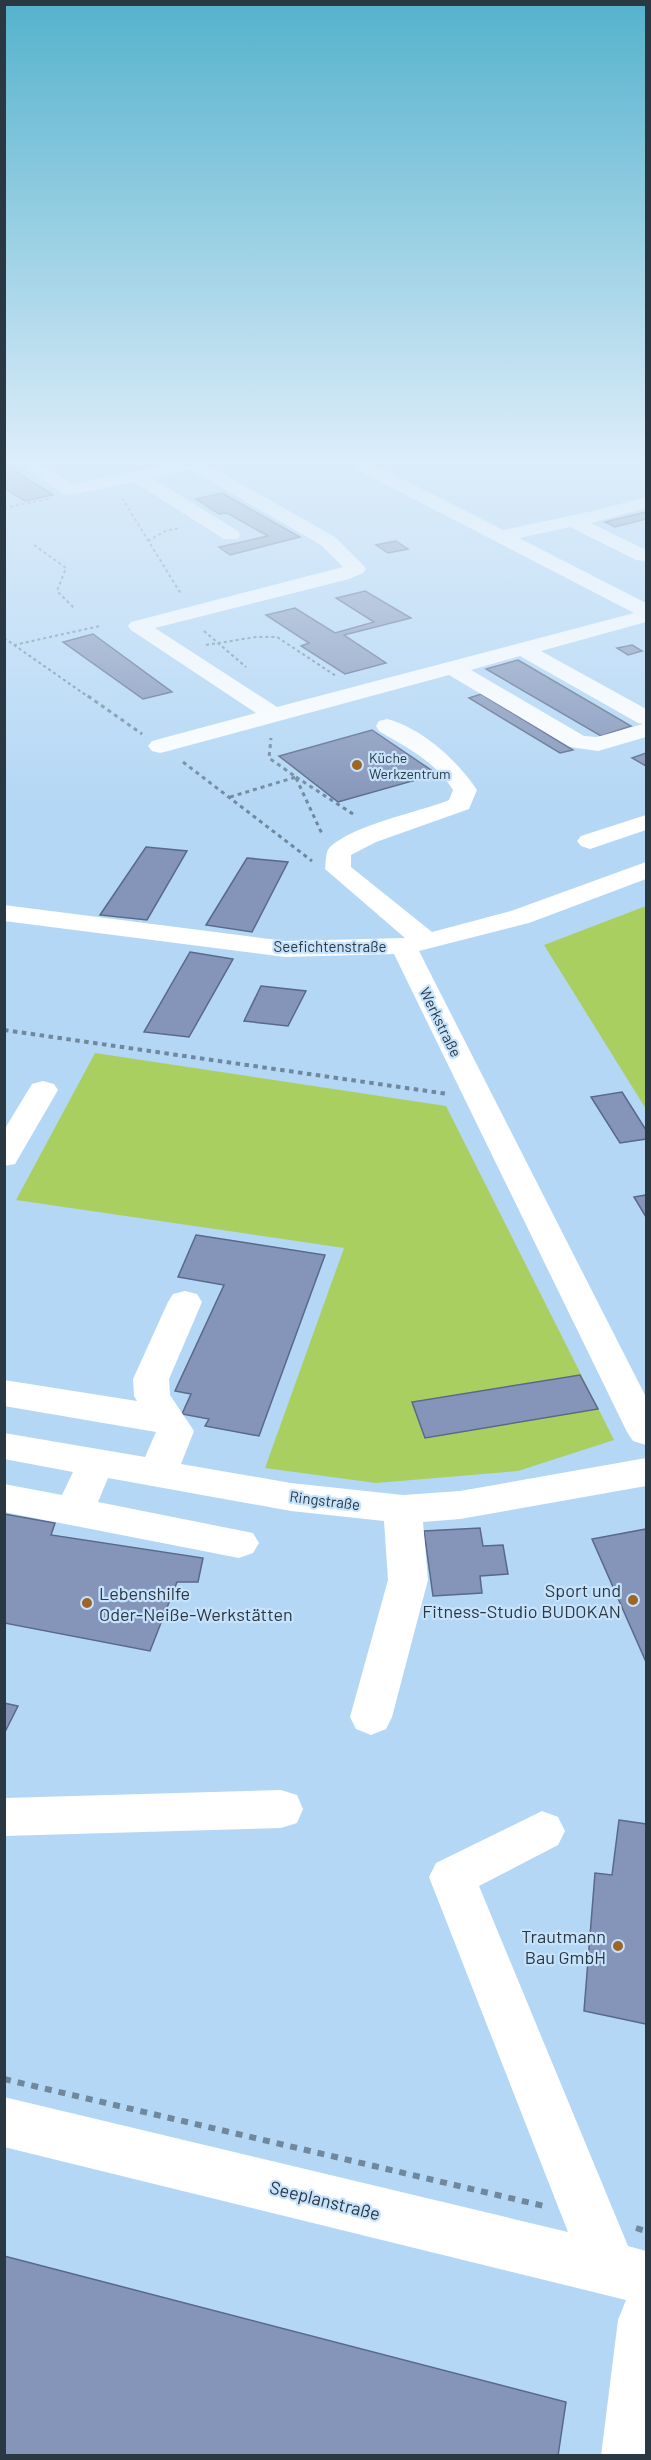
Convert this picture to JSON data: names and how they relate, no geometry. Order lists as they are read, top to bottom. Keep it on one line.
{"streets":{"street":["Seefichtenstraße","Werkstraße","Ringstraße","Seeplanstraße"]},"crossings":[["Seefichtenstraße","Werkstraße"]],"places":["Küche Werkzentrum","Sport und Fitness-Studio BUDOKAN","Lebenshilfe Oder-Neiße-Werkstätten","Trautmann Bau GmbH"]}
